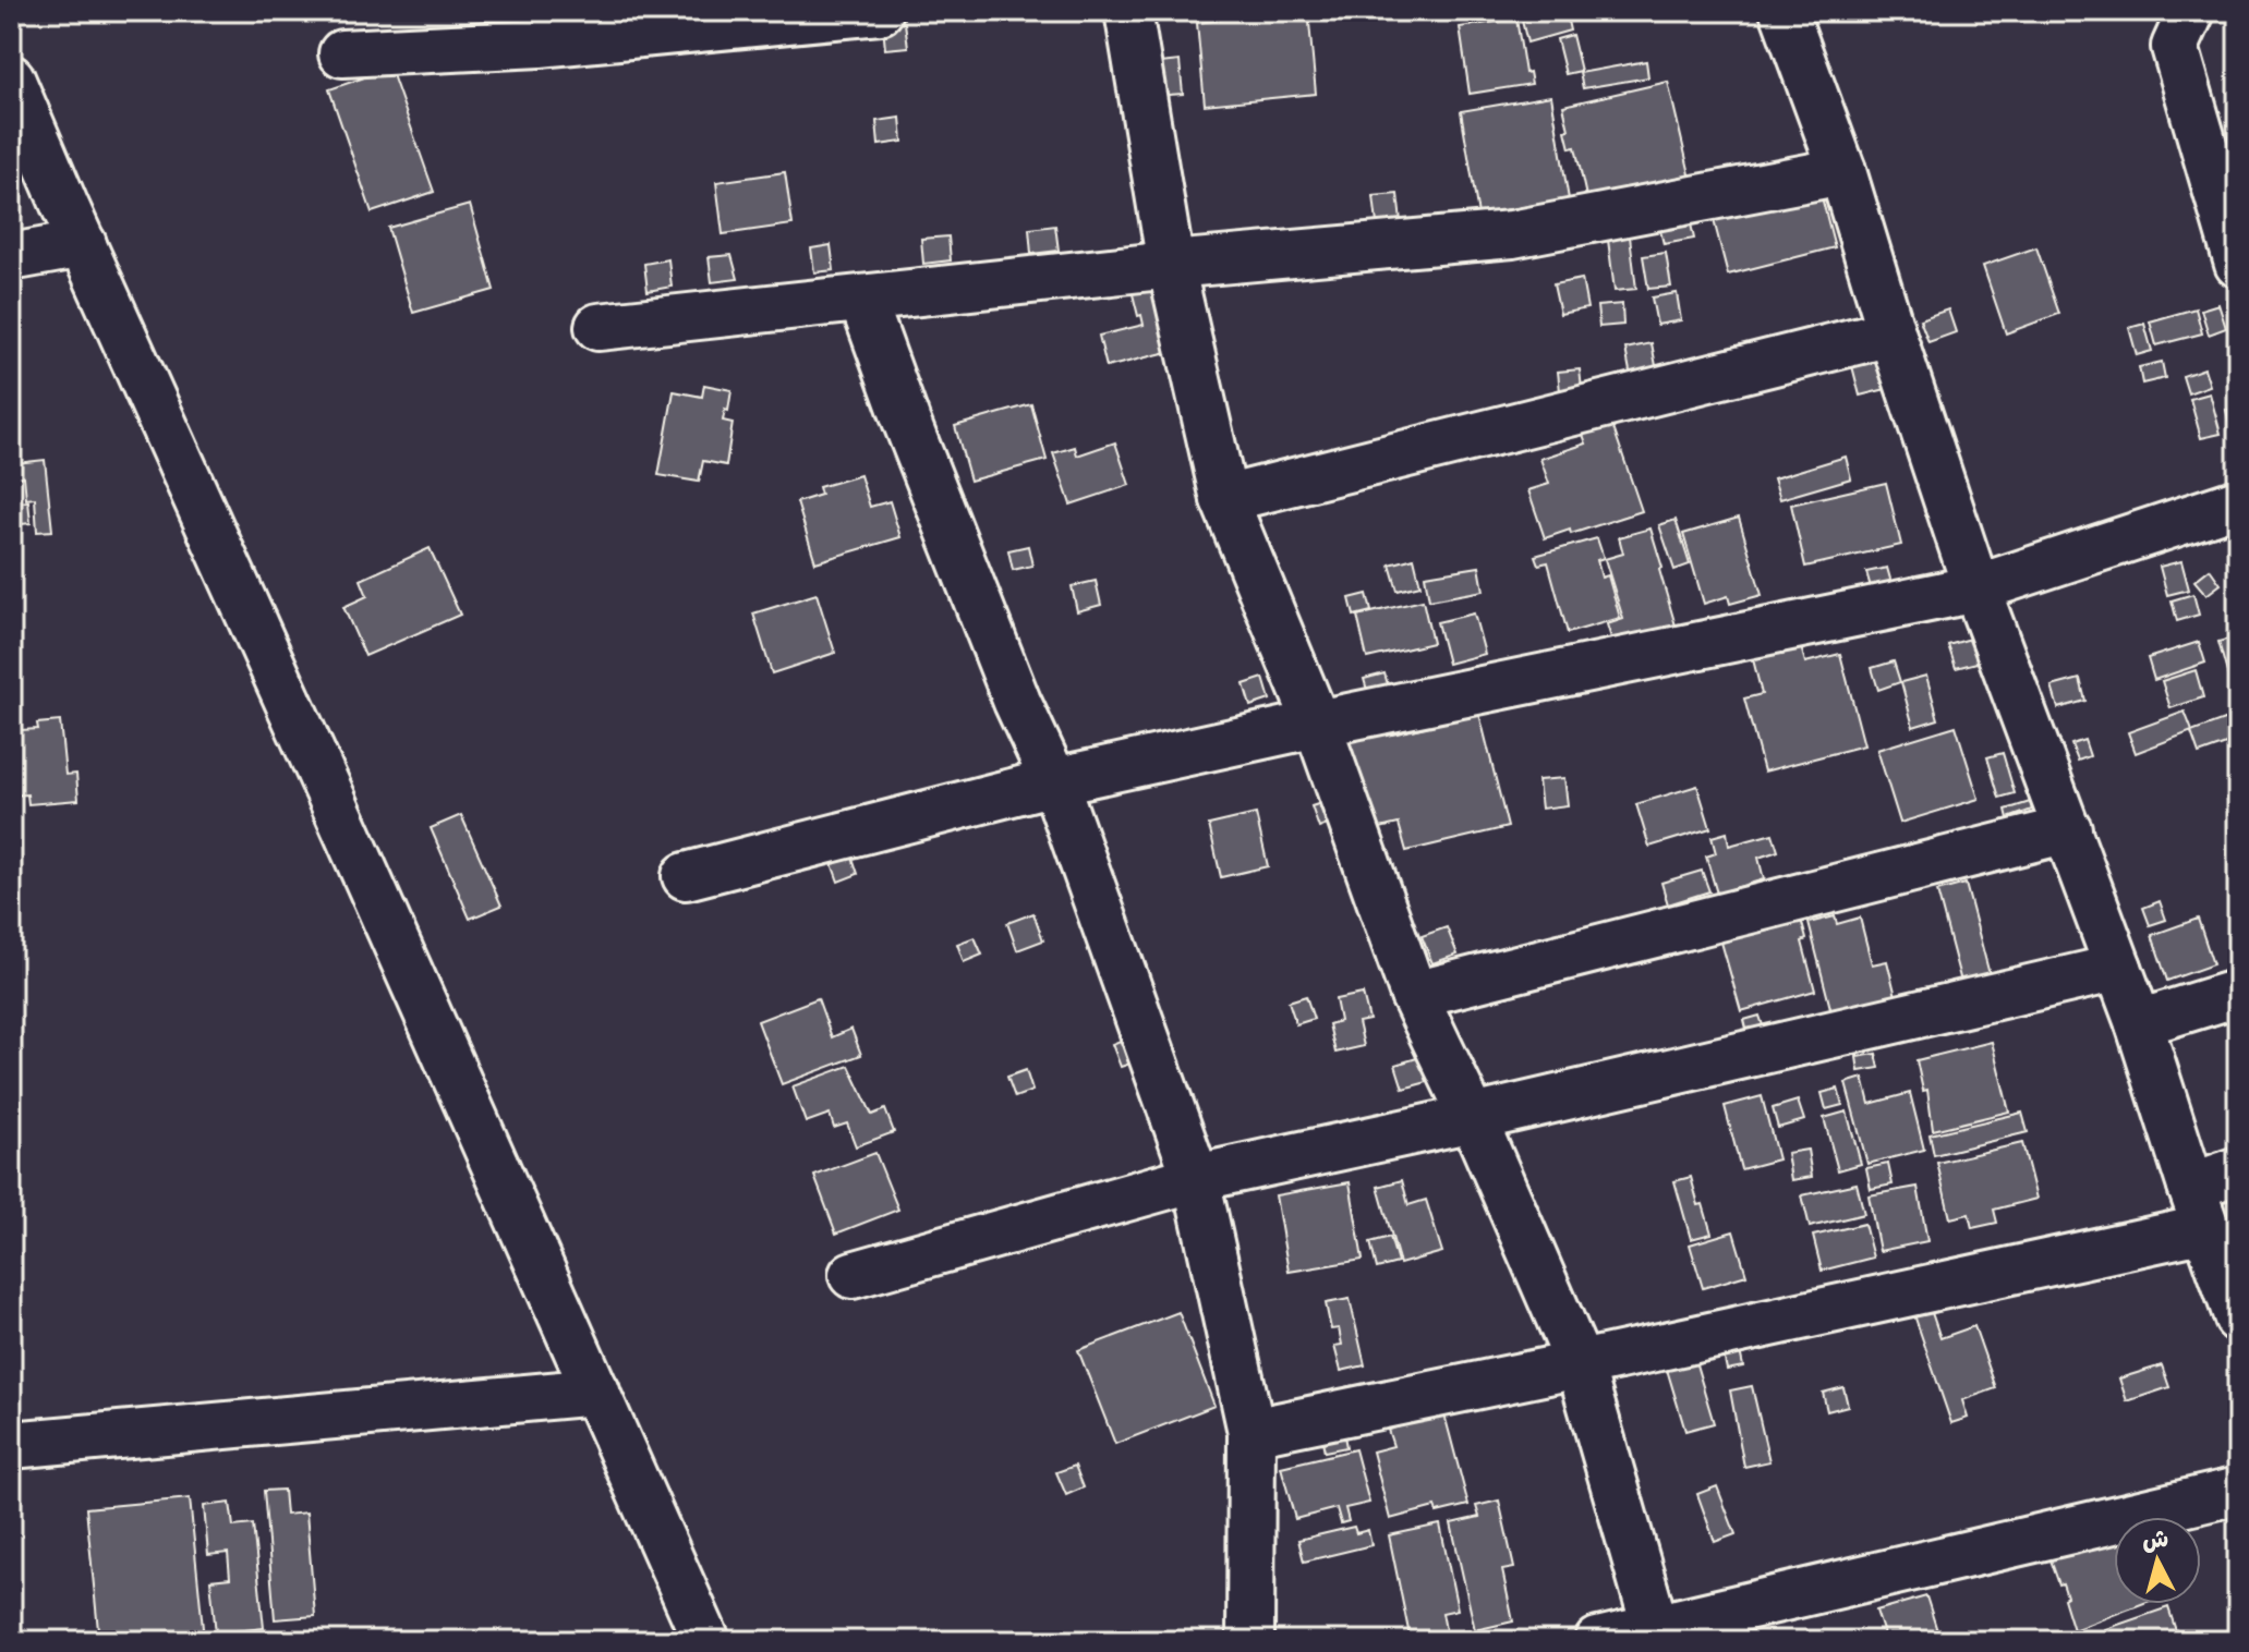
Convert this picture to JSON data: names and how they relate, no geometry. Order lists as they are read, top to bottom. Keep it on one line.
{"north":"top"}
